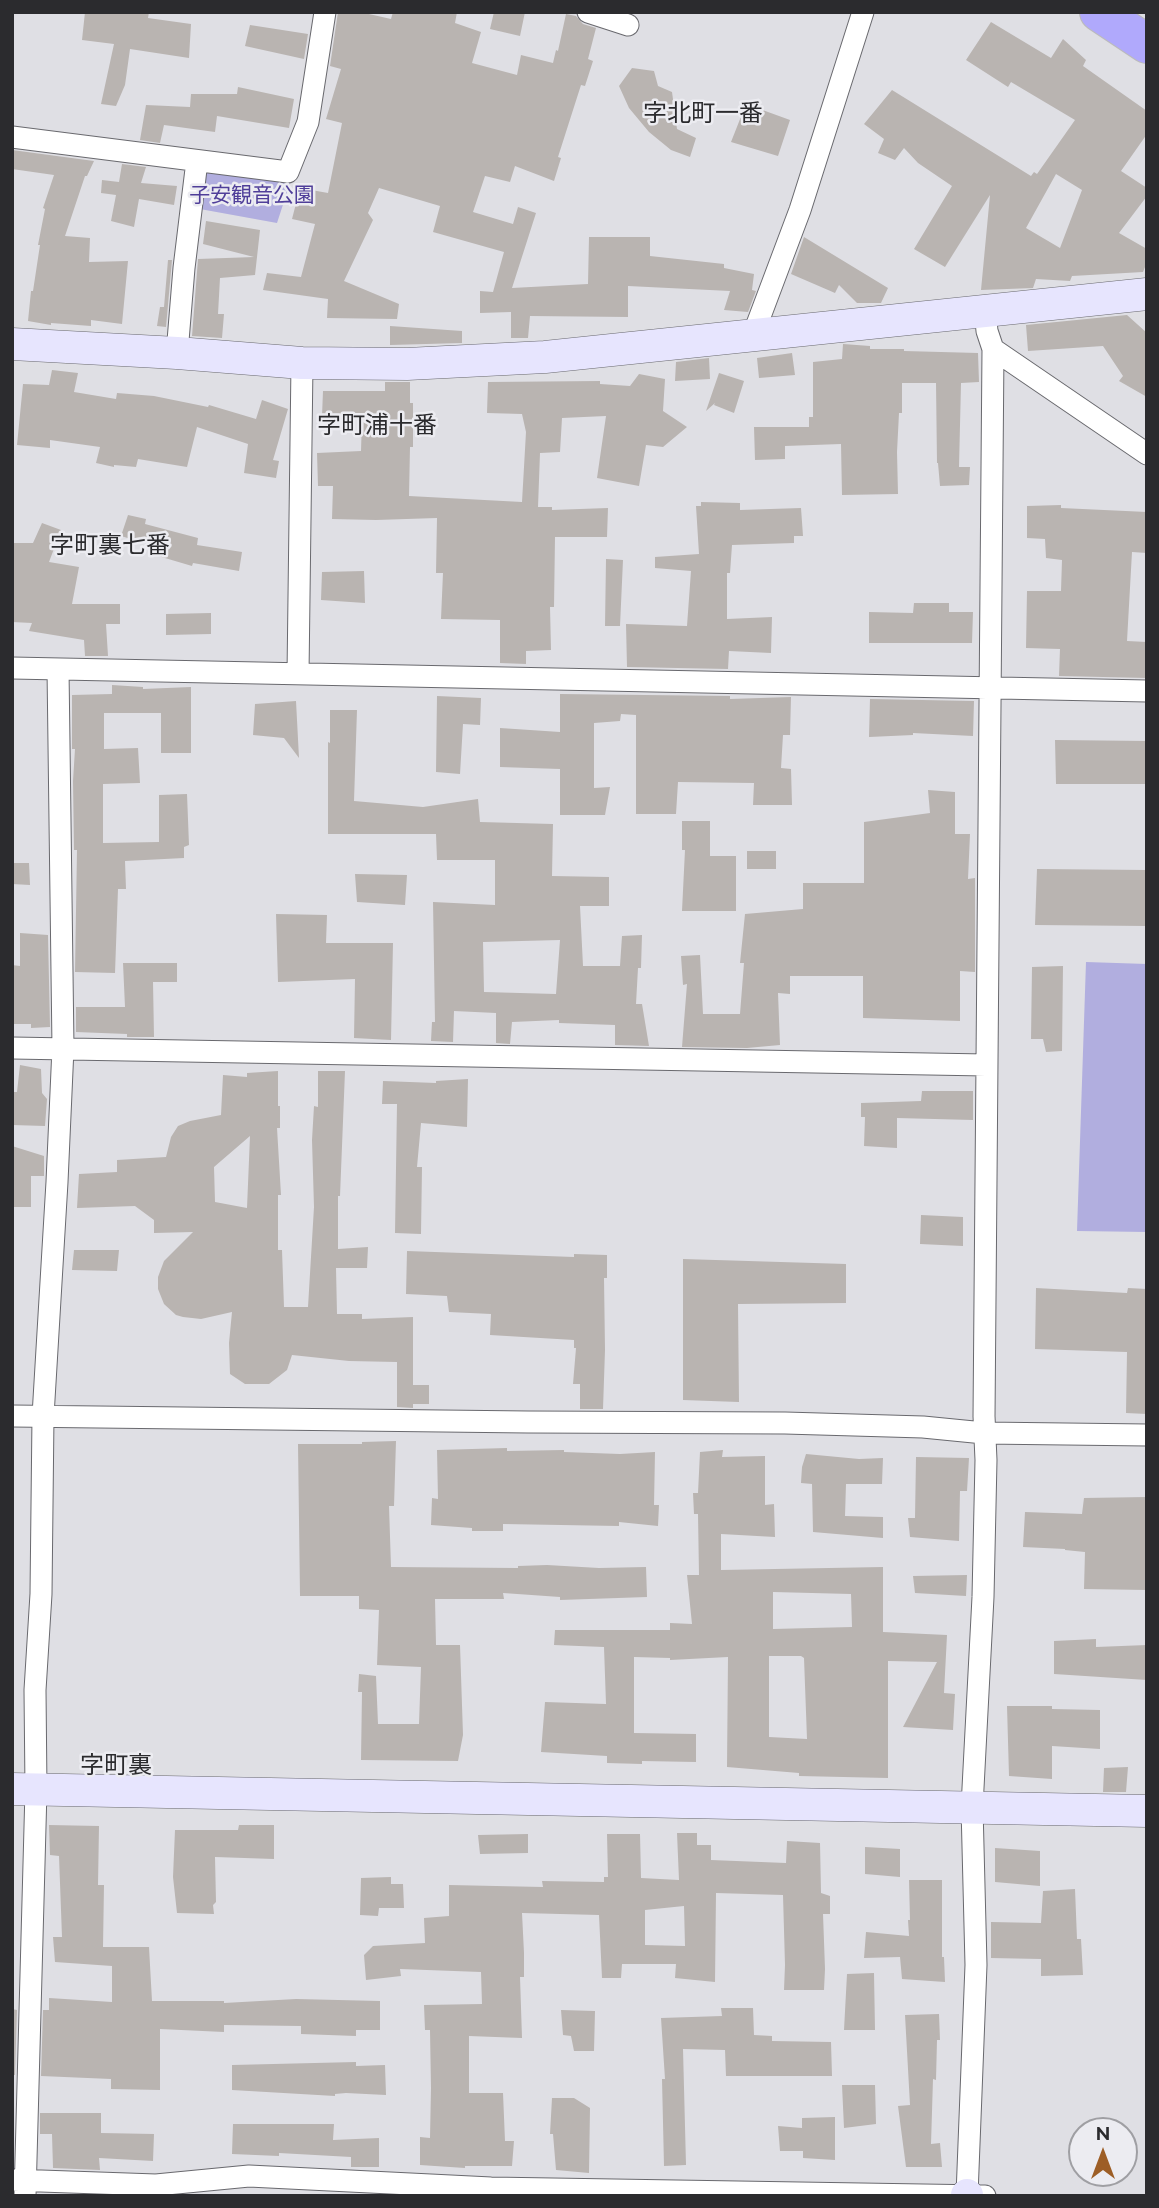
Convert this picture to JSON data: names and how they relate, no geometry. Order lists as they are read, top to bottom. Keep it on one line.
{"districts":["字北町一番","字町浦十番","字町裏七番","字町裏"],"parks":["子安観音公園"],"north":"top"}
